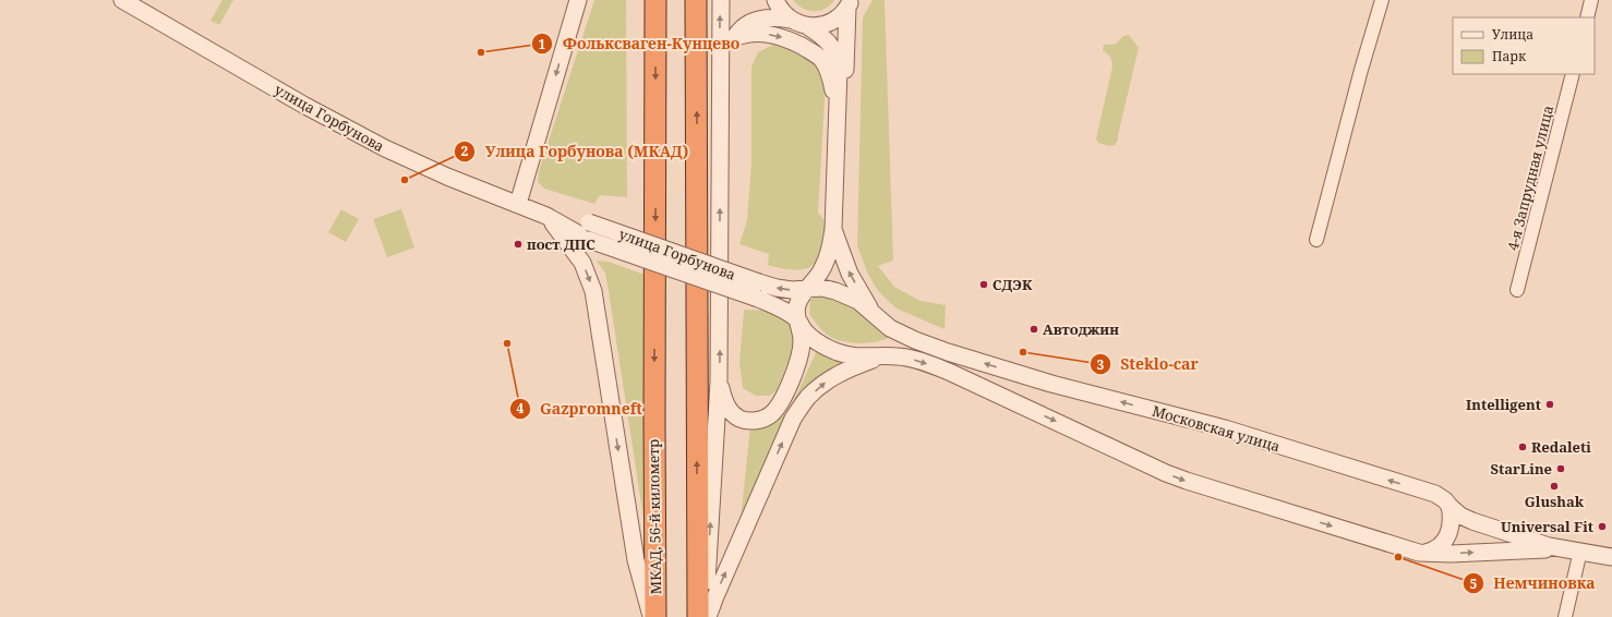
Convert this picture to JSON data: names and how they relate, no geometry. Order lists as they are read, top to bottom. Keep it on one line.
{"streets":{"highway":["МКАД, 56-й километр"],"street":["улица Горбунова","4-я Запрудная улица","Московская улица"]},"crossings":[["улица Горбунова","Московская улица"]],"places":["Фольксваген-Кунцево","Улица Горбунова (МКАД)","пост ДПС","СДЭК","Автоджин","Gazpromneft","Steklo-car","Intelligent","Redaleti","StarLine","Glushak","Universal Fit","Немчиновка"],"legend":["Улица","Парк"]}
